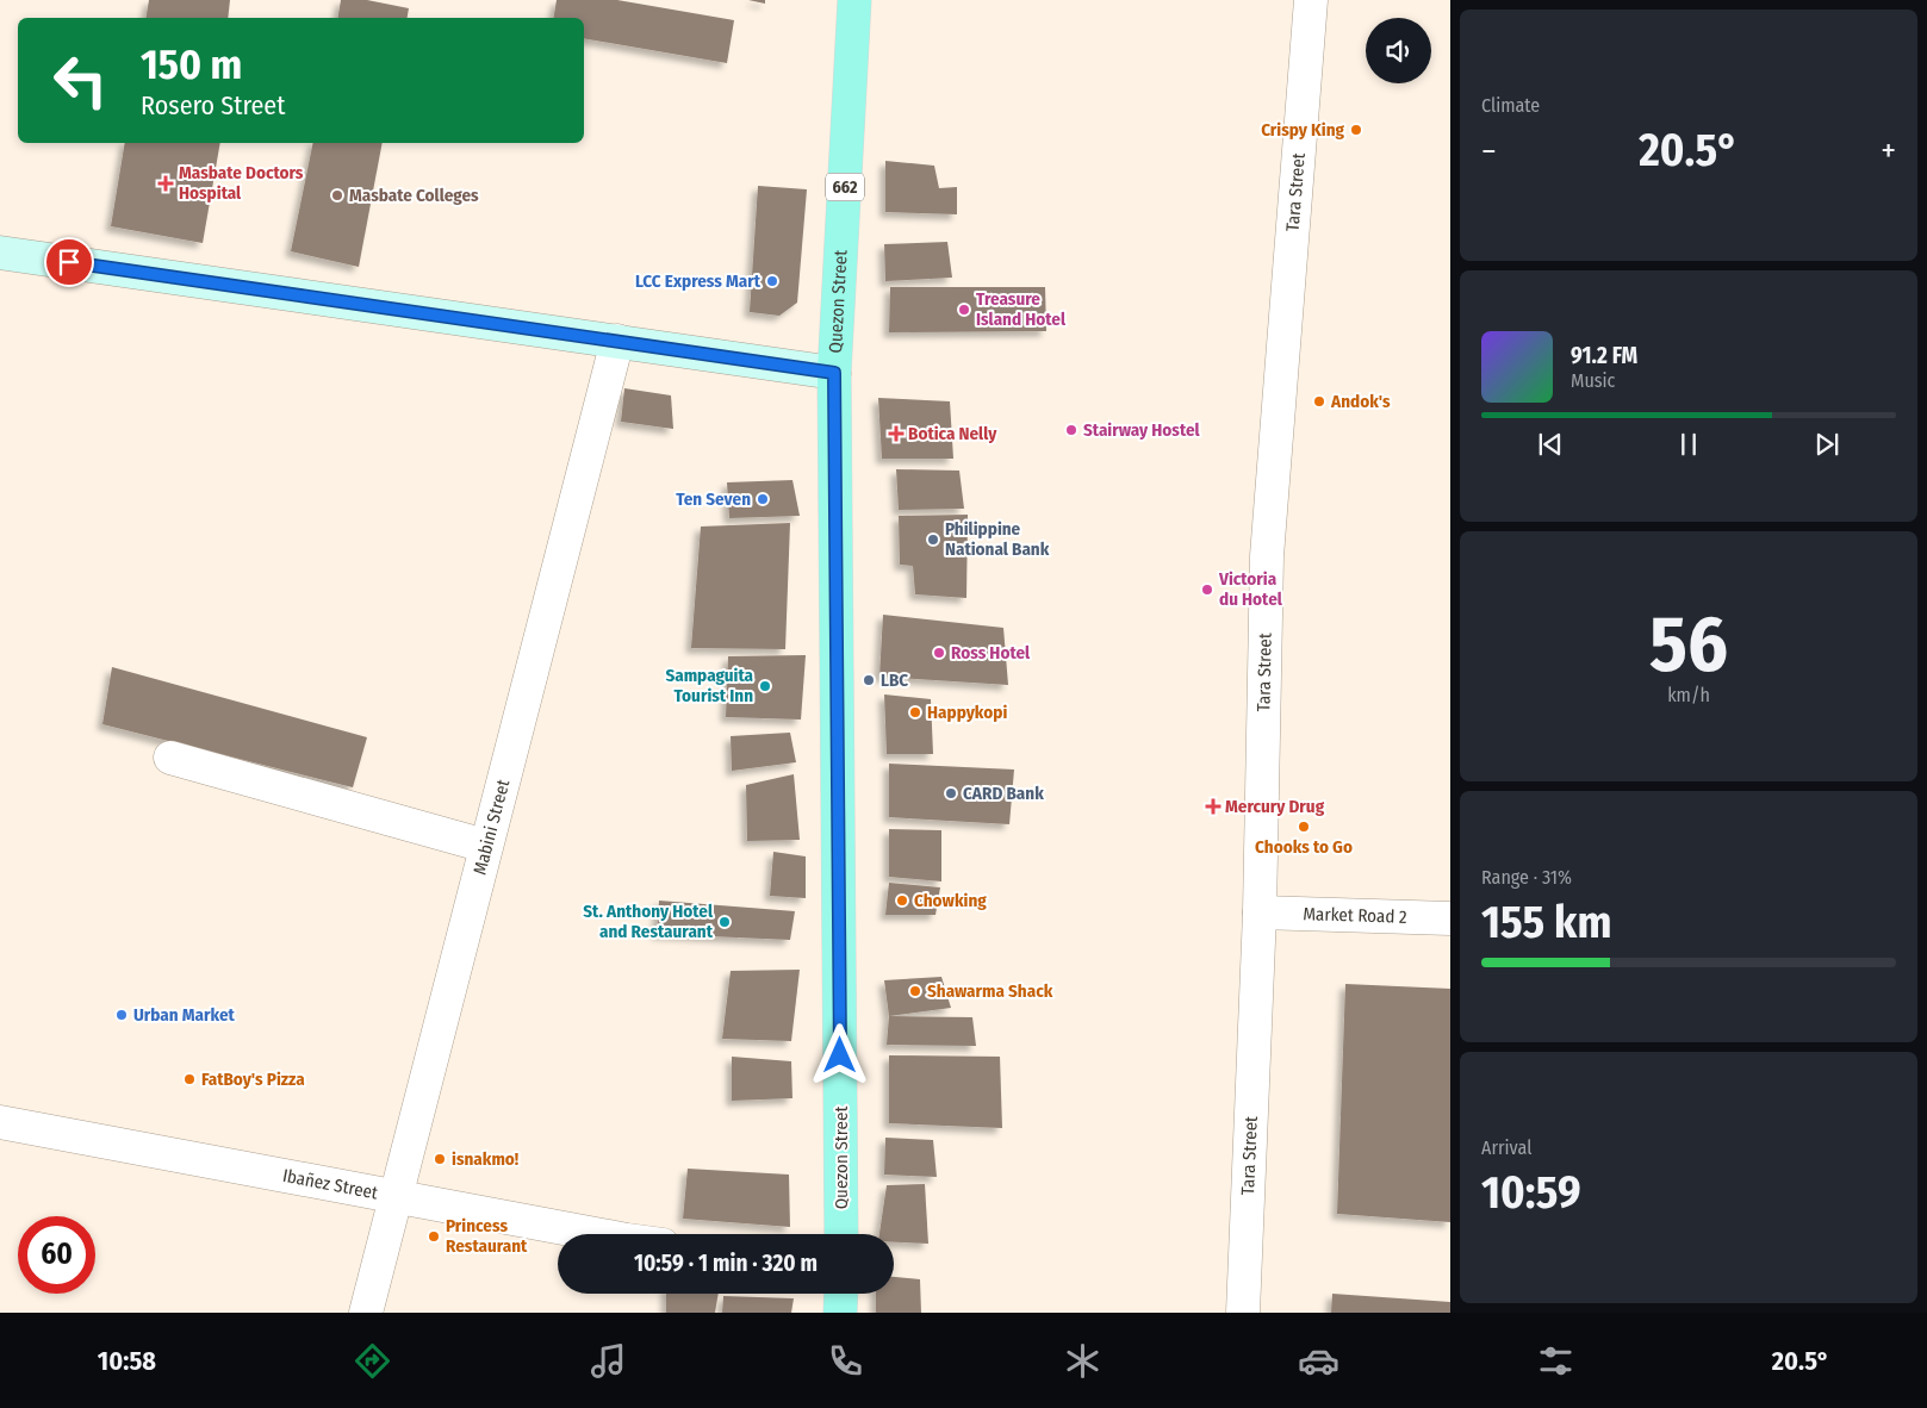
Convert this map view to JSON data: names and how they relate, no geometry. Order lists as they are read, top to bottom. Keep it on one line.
{"streets":{"main road":["662","Quezon Street"],"street":["Tara Street","Mabini Street","Market Road 2","Ibañez Street"]},"crossings":[["Tara Street","Market Road 2"],["Mabini Street","Ibañez Street"]],"places":{"other":["Crispy King","Masbate Colleges","LCC Express Mart","Treasure Island Hotel","Andok's","Stairway Hostel","Ten Seven","Philippine National Bank","Victoria du Hotel","Ross Hotel","LBC","Sampaguita Tourist Inn","Happykopi","CARD Bank","Chooks to Go","Chowking","St. Anthony Hotel and Restaurant","Shawarma Shack","Urban Market","FatBoy's Pizza","isnakmo!","Princess Restaurant"],"health":["Masbate Doctors Hospital","Botica Nelly","Mercury Drug"]},"page":{"tile":["Climate",["56","km/h"],["Range · 31%","155 km"],["Arrival","10:59"]],"turn":["150 m","Rosero Street"],"heat":["−","20.5°","+"],"song":["91.2 FM","Music"],"limit":"60","trip":"10:59 · 1 min · 320 m","tabs":["10:58","20.5°"]}}
